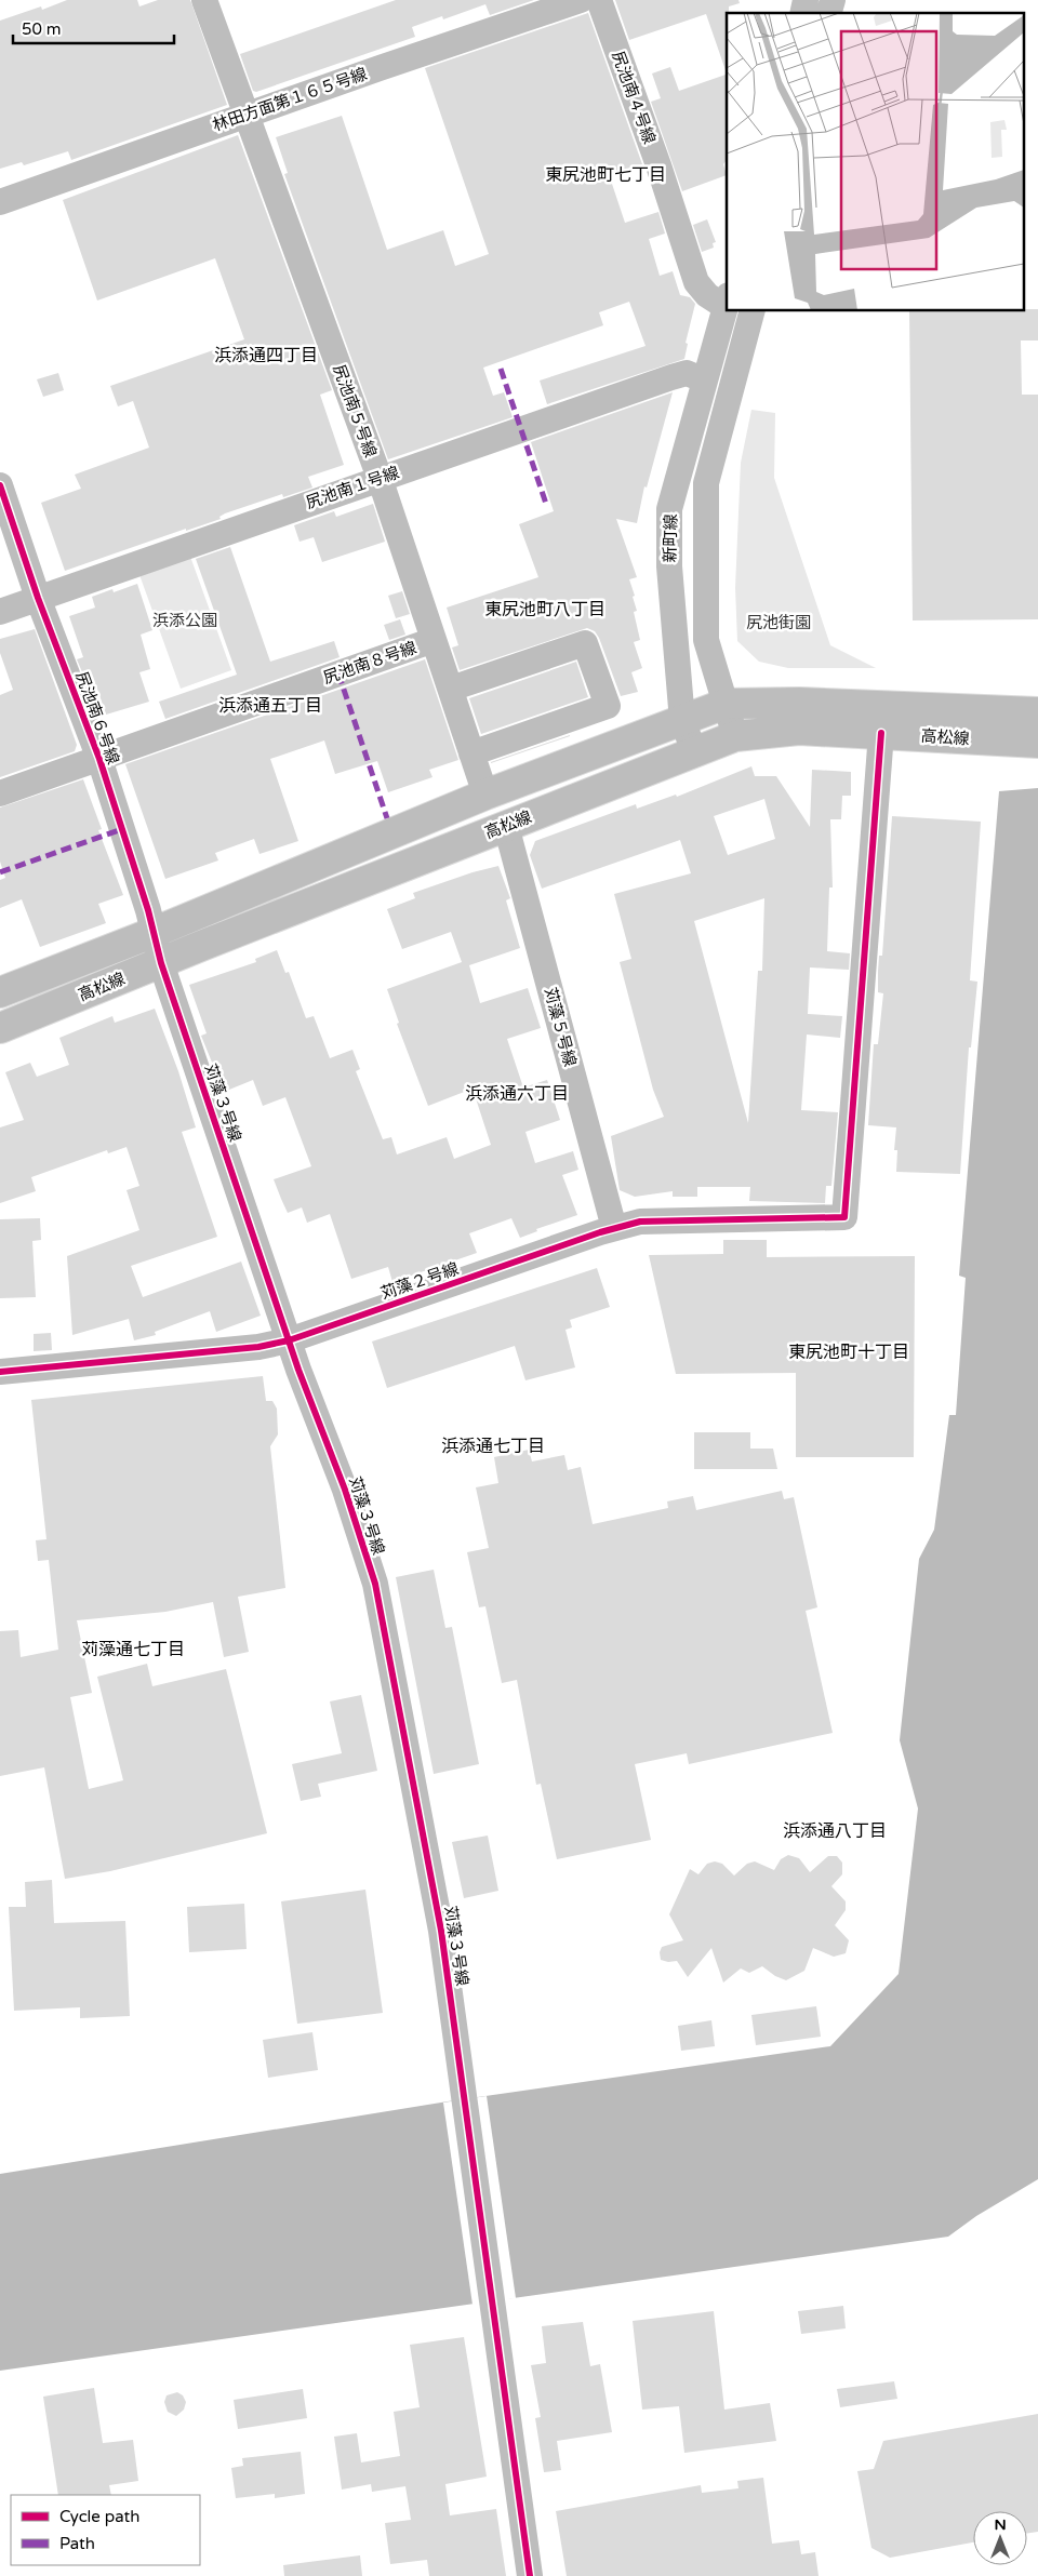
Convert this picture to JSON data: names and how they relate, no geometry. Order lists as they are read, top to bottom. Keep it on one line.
{"streets":{"main road":["高松線"],"street":["尻池南４号線","林田方面第１６５号線","尻池南５号線","尻池南１号線","新町線","尻池南８号線","尻池南６号線","苅藻５号線","苅藻３号線","苅藻２号線"]},"crossings":[["尻池南４号線","新町線"],["林田方面第１６５号線","尻池南５号線"],["尻池南５号線","尻池南１号線"],["尻池南５号線","尻池南８号線"],["尻池南５号線","高松線"],["尻池南１号線","新町線"],["尻池南１号線","尻池南６号線"],["新町線","高松線"],["尻池南８号線","尻池南６号線"],["尻池南６号線","高松線"],["尻池南６号線","苅藻３号線"],["高松線","苅藻５号線"],["高松線","苅藻３号線"],["高松線","苅藻２号線"],["苅藻５号線","苅藻２号線"],["苅藻３号線","苅藻２号線"]],"districts":["東尻池町七丁目","浜添通四丁目","東尻池町八丁目","浜添通五丁目","浜添通六丁目","東尻池町十丁目","浜添通七丁目","苅藻通七丁目","浜添通八丁目"],"parks":["浜添公園","尻池街園"],"legend":["Cycle path","Path"],"scale_bar":"50 m","north":"top"}
